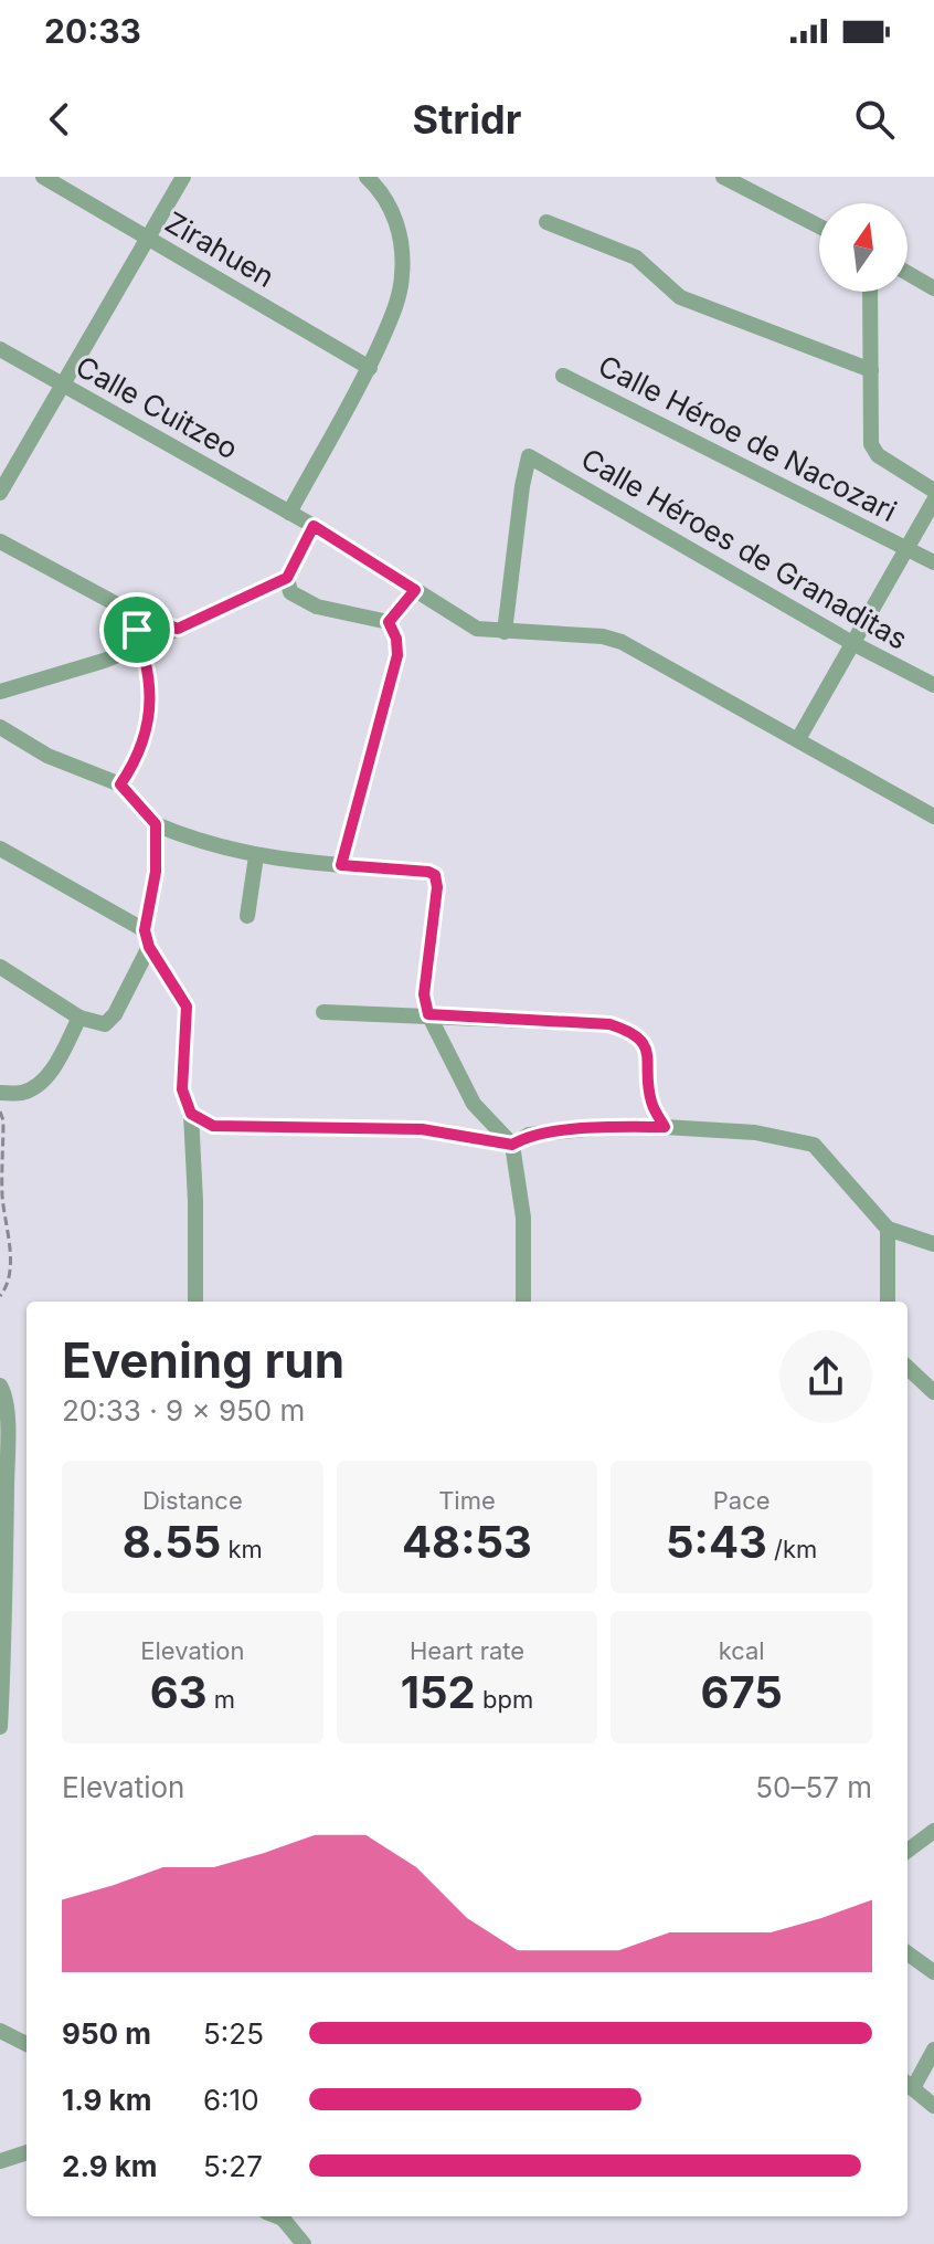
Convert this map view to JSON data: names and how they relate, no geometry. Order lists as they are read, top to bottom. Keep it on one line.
{"streets":{"street":["Zirahuen","Calle Cuitzeo","Calle Héroe de Nacozari","Calle Héroes de Granaditas"]},"crossings":[["Calle Cuitzeo","Calle Héroes de Granaditas"]],"north":"top","page":{"status":"20:33","header":"Stridr","heading":["Evening run","20:33 · 9 × 950 m"],"stats":[["Distance","8.55 km"],["Time","48:53"],["Pace","5:43 /km"],["Elevation","63 m"],["Heart rate","152 bpm"],["kcal","675"]],"chart":["Elevation","50–57 m"],"list":[{"name":"950 m","note":"5:25"},{"name":"1.9 km","note":"6:10"},{"name":"2.9 km","note":"5:27"}]}}
